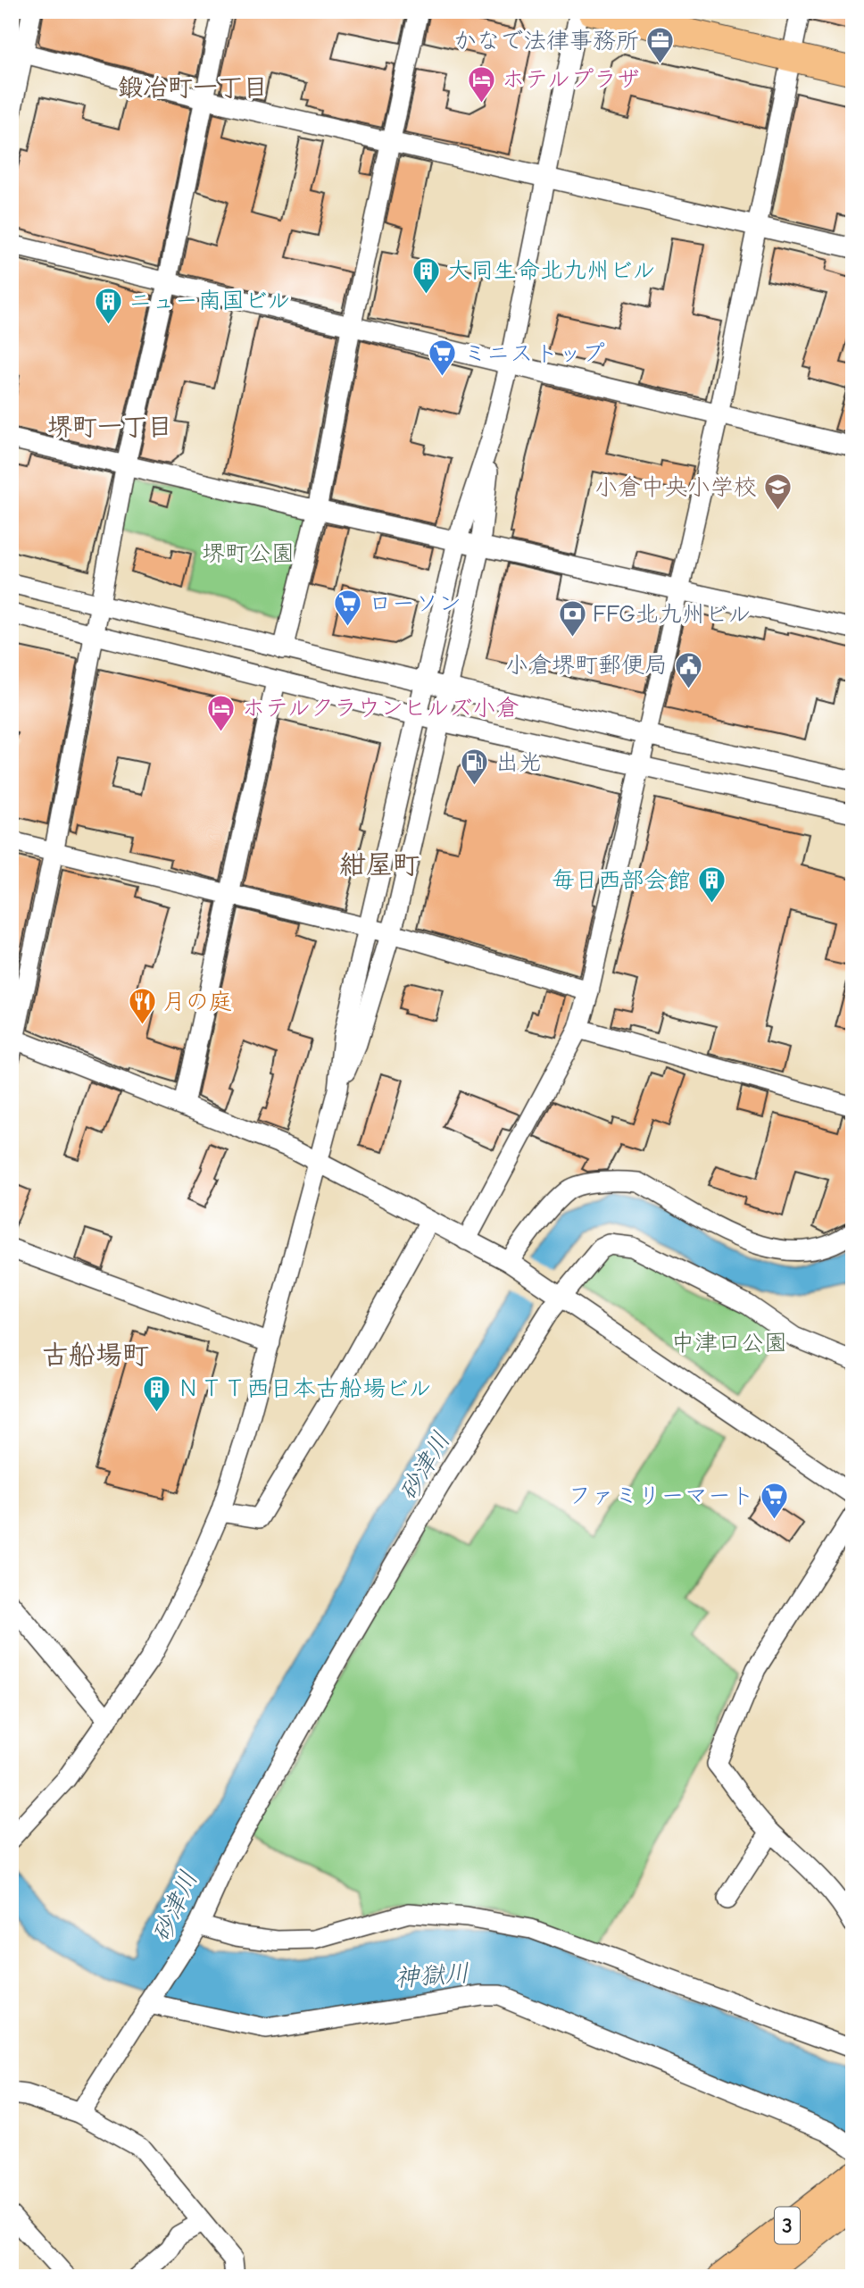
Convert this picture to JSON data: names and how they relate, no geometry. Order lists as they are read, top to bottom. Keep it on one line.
{"streets":{"highway":["3"]},"districts":["鍛冶町一丁目","堺町一丁目","紺屋町","古船場町"],"water":["砂津川","神獄川"],"parks":["堺町公園","中津口公園"],"places":{"office":["かなで法律事務所"],"hotel":["ホテルプラザ","ホテルクラウンヒルズ小倉"],"building":["大同生命北九州ビル","ニュー南国ビル","毎日西部会館","ＮＴＴ西日本古船場ビル"],"supermarket":["ミニストップ","ローソン","ファミリーマート"],"school or university":["小倉中央小学校"],"bank":["FFG北九州ビル"],"public building":["小倉堺町郵便局"],"fuel station":["出光"],"restaurant":["月の庭"]}}
